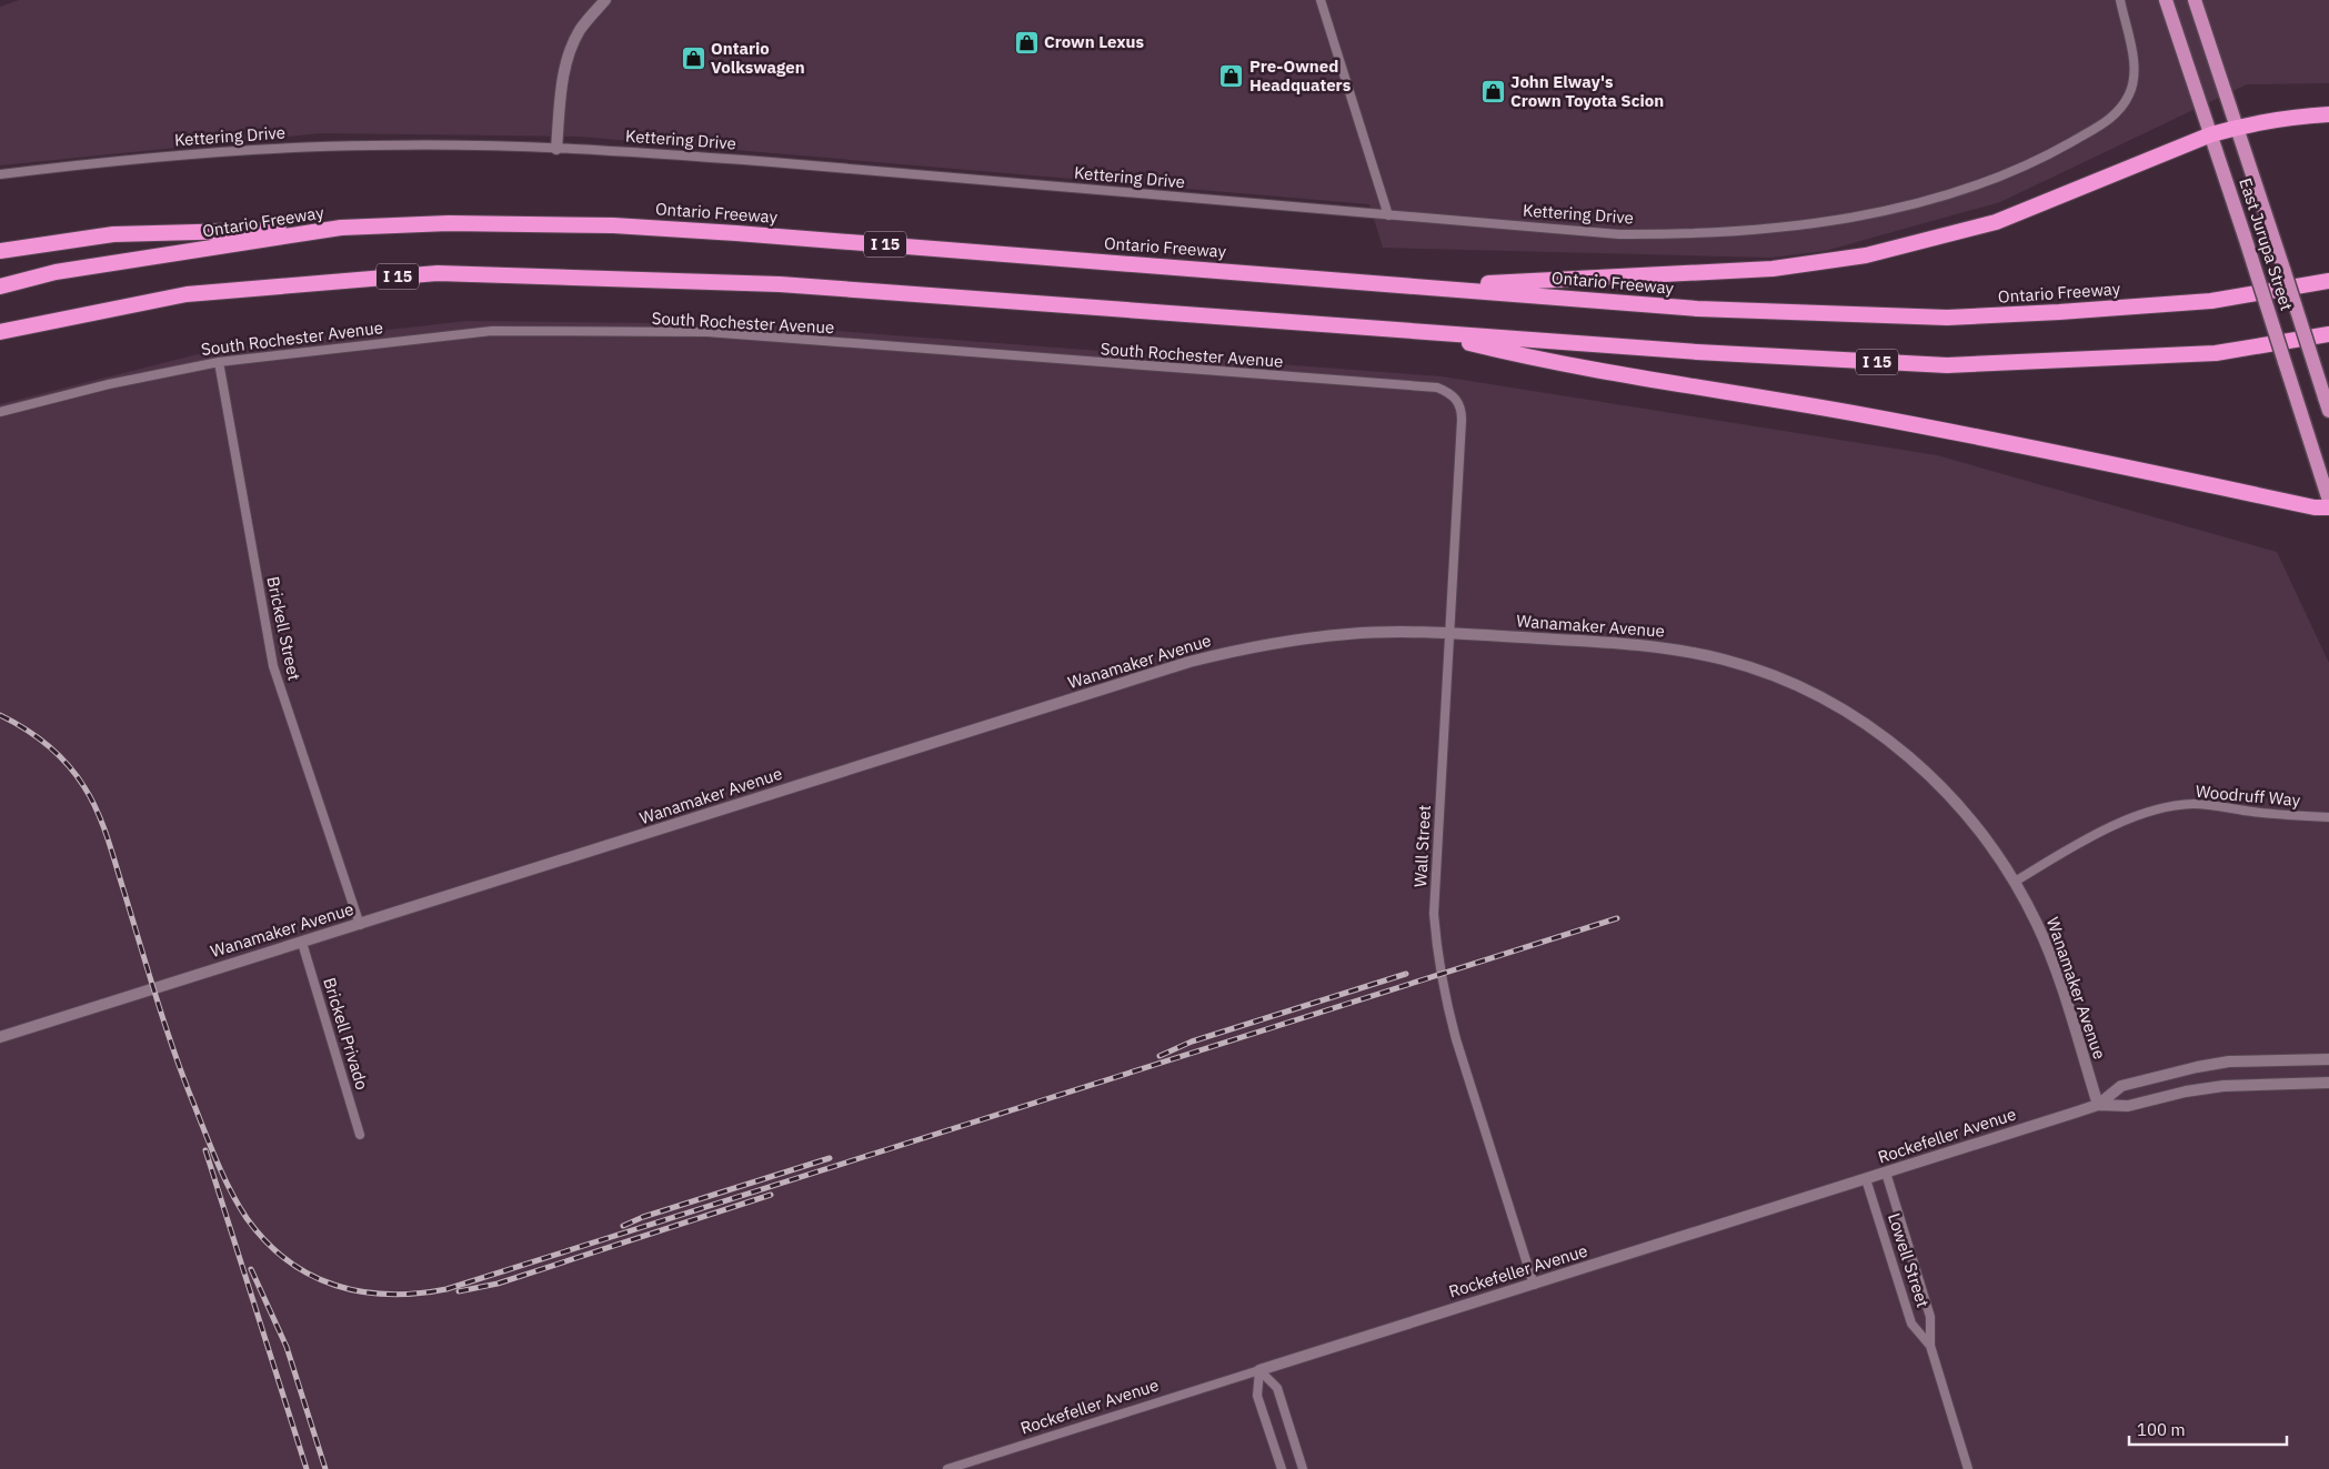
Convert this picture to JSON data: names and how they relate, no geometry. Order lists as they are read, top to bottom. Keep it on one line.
{"streets":{"highway":["Ontario Freeway","I 15"],"main road":["East Jurupa Street"],"street":["Kettering Drive","South Rochester Avenue","Wanamaker Avenue","Brickell Street","Woodruff Way","Wall Street","Brickell Privado","Rockefeller Avenue","Lowell Street"]},"crossings":[["South Rochester Avenue","Brickell Street"],["South Rochester Avenue","Wall Street"],["Wanamaker Avenue","Brickell Street"],["Wanamaker Avenue","Woodruff Way"],["Wanamaker Avenue","Wall Street"],["Wanamaker Avenue","Brickell Privado"],["Wanamaker Avenue","Rockefeller Avenue"],["Wall Street","Rockefeller Avenue"],["Rockefeller Avenue","Lowell Street"]],"places":{"shop":["Crown Lexus","Ontario Volkswagen","Pre-Owned Headquaters","John Elway's Crown Toyota Scion"]},"scale_bar":"100 m"}
